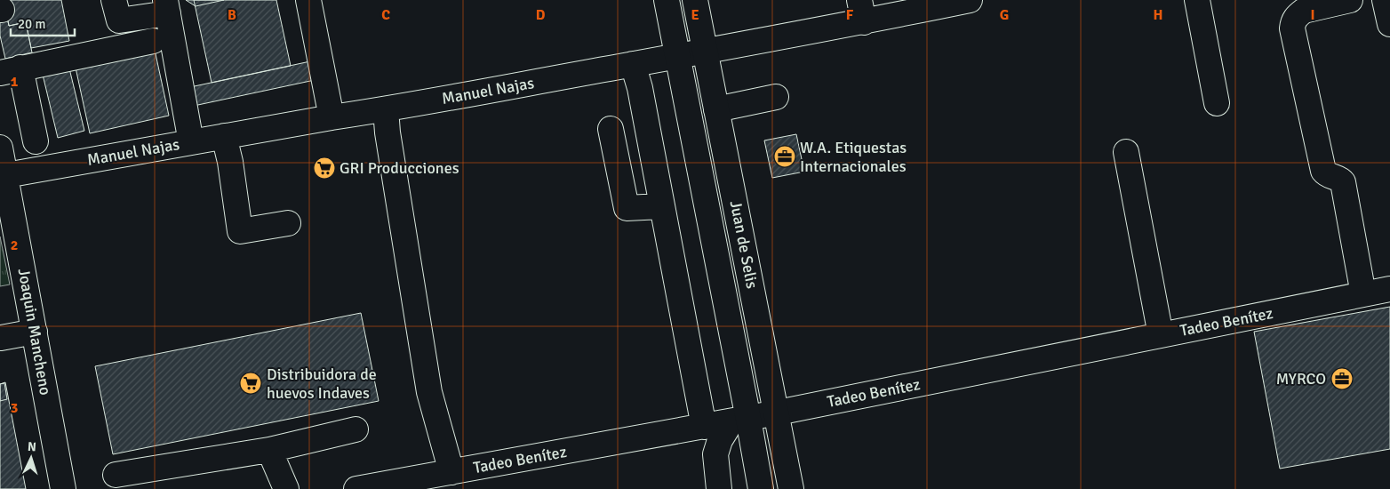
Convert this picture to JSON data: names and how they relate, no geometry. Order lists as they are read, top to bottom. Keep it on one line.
{"streets":{"street":["Manuel Najas","Juan de Selis","Tadeo Benítez","Joaquin Mancheno"]},"crossings":[["Manuel Najas","Juan de Selis"],["Manuel Najas","Joaquin Mancheno"],["Juan de Selis","Tadeo Benítez"]],"places":{"office":["W.A. Etiquestas Internacionales","MYRCO"],"supermarket":["GRI Producciones","Distribuidora de huevos Indaves"]},"scale_bar":"20 m","north":"top","grid":{"columns":["B","C","D","E","F","G","H","I"],"rows":["1","2","3"]}}
